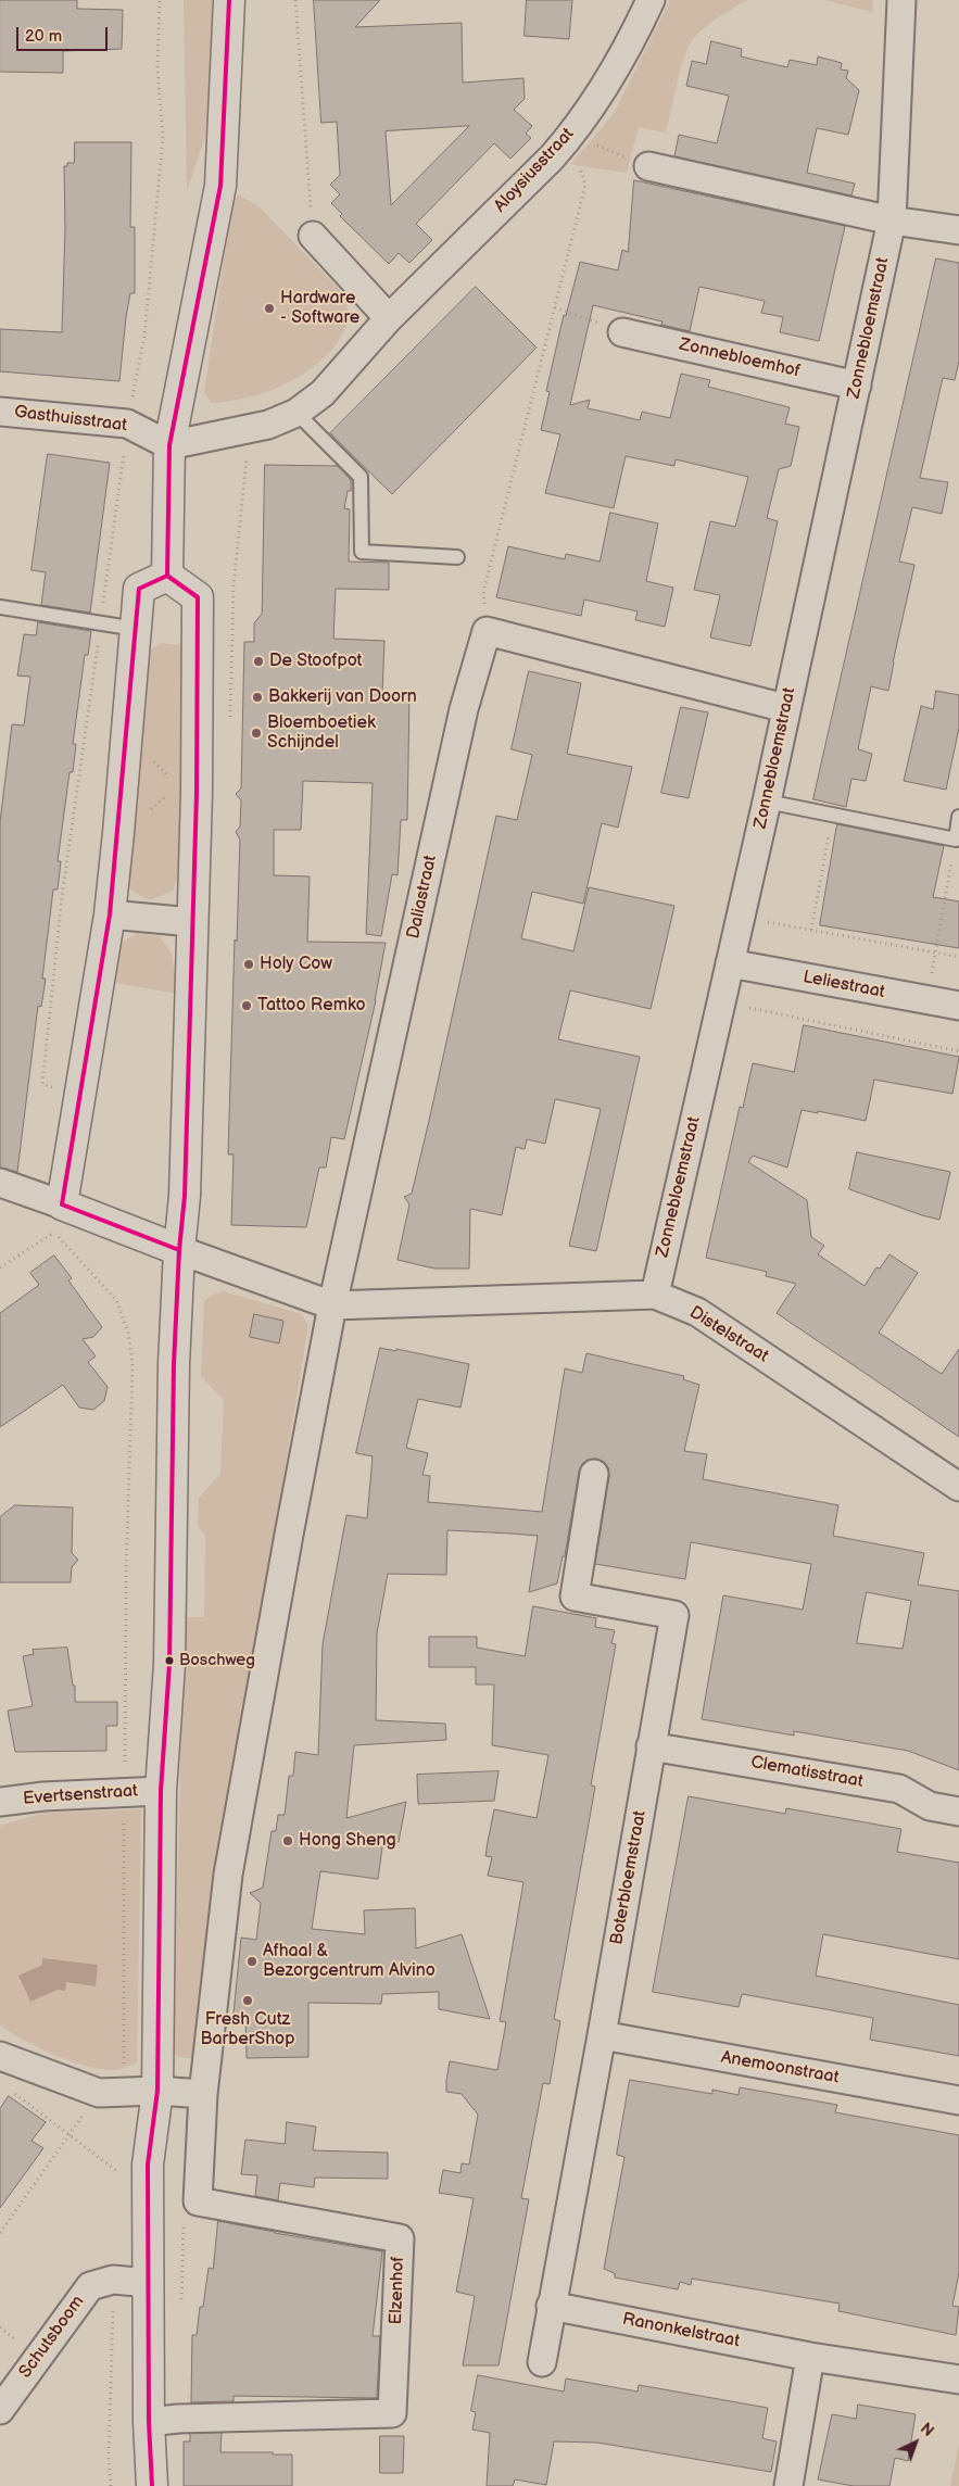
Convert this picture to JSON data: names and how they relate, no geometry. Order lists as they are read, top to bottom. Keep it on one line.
{"streets":{"street":["Aloysiusstraat","Zonnebloemstraat","Zonnebloemhof","Gasthuisstraat","Daliastraat","Leliestraat","Distelstraat","Clematisstraat","Evertsenstraat","Boterbloemstraat","Anemoonstraat","Elzenhof","Ranonkelstraat","Schutsboom"]},"crossings":[["Aloysiusstraat","Gasthuisstraat"],["Zonnebloemstraat","Zonnebloemhof"],["Zonnebloemstraat","Leliestraat"],["Zonnebloemstraat","Distelstraat"],["Daliastraat","Distelstraat"],["Clematisstraat","Boterbloemstraat"],["Boterbloemstraat","Anemoonstraat"],["Boterbloemstraat","Ranonkelstraat"]],"places":["Hardware - Software","De Stoofpot","Bakkerij van Doorn","Bloemboetiek Schijndel","Holy Cow","Tattoo Remko","Boschweg","Hong Sheng","Afhaal & Bezorgcentrum Alvino","Fresh Cutz BarberShop"],"scale_bar":"20 m","north":"top right"}
